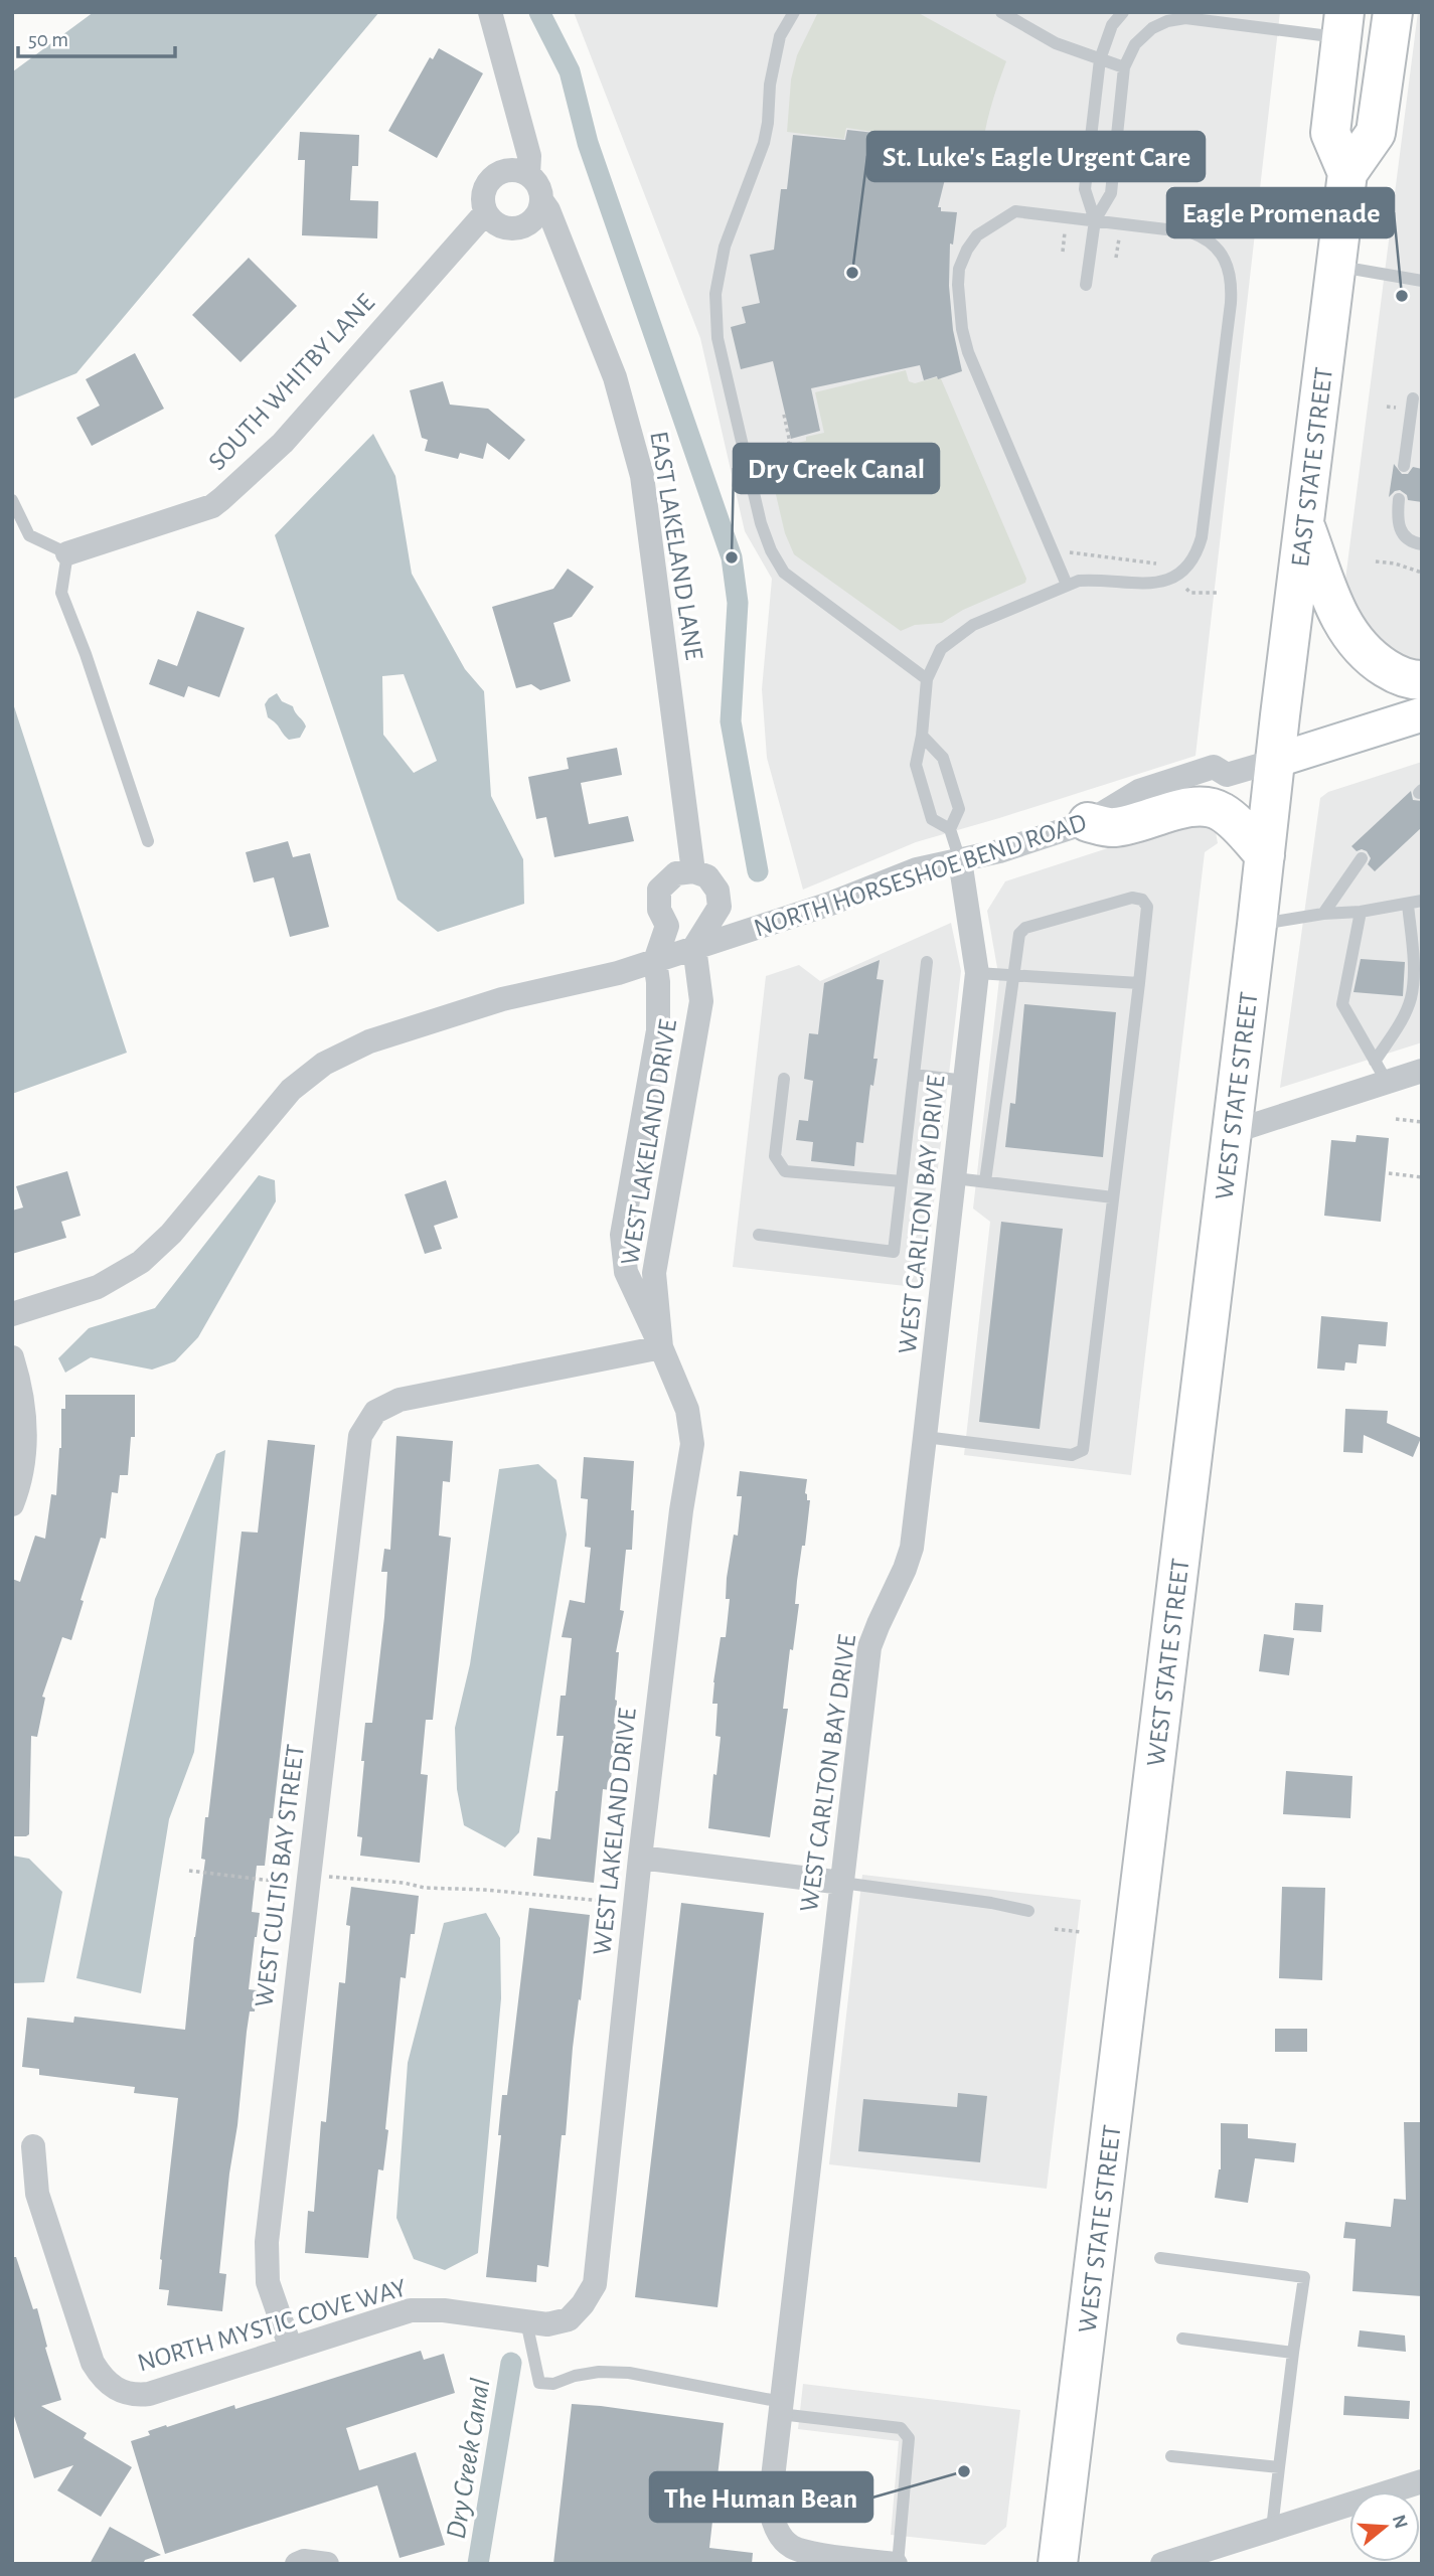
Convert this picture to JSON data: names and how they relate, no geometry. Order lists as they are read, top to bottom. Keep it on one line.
{"streets":{"main road":["EAST STATE STREET","WEST STATE STREET"],"street":["SOUTH WHITBY LANE","EAST LAKELAND LANE","NORTH HORSESHOE BEND ROAD","WEST LAKELAND DRIVE","WEST CARLTON BAY DRIVE","WEST CULTIS BAY STREET","NORTH MYSTIC COVE WAY"]},"crossings":[["SOUTH WHITBY LANE","EAST LAKELAND LANE"],["EAST STATE STREET","NORTH HORSESHOE BEND ROAD"],["EAST STATE STREET","WEST STATE STREET"],["NORTH HORSESHOE BEND ROAD","WEST STATE STREET"],["NORTH HORSESHOE BEND ROAD","WEST LAKELAND DRIVE"],["NORTH HORSESHOE BEND ROAD","WEST CARLTON BAY DRIVE"],["WEST LAKELAND DRIVE","WEST CULTIS BAY STREET"],["WEST LAKELAND DRIVE","NORTH MYSTIC COVE WAY"],["WEST CULTIS BAY STREET","NORTH MYSTIC COVE WAY"]],"water":["Dry Creek Canal"],"places":["St. Luke's Eagle Urgent Care","Eagle Promenade","Dry Creek Canal","The Human Bean"],"scale_bar":"50 m","north":"right"}
